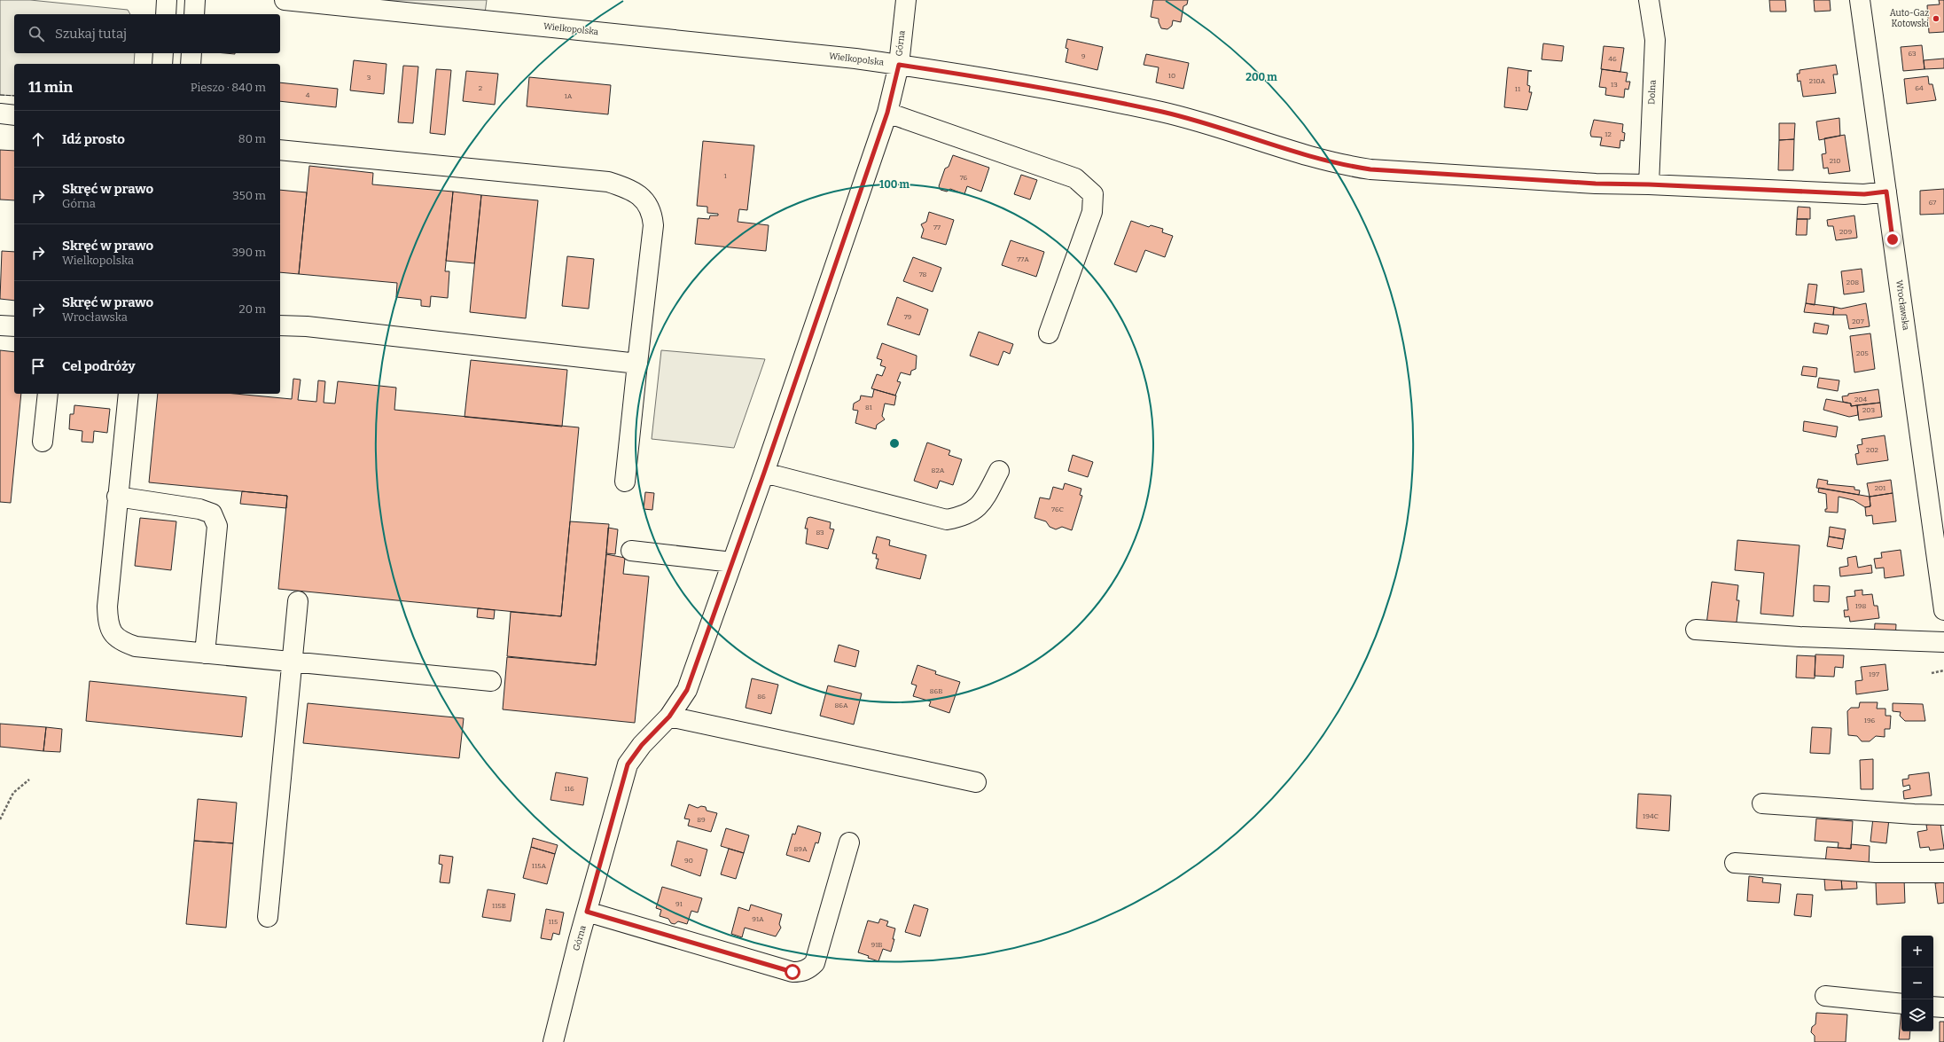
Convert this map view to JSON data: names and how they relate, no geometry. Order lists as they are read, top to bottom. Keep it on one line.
{"streets":{"street":["Wielkopolska","Górna","Dolna","Wrocławska"]},"crossings":[["Wielkopolska","Górna"],["Wielkopolska","Dolna"],["Wielkopolska","Wrocławska"]],"places":["Auto-Gaz Kotowski"],"house_numbers":["63","9","46","10","3","210A","13","2","64","11","4","1A","12","210","1","76","67","77","209","77A","78","208","79","207","205","204","81","203","202","82A","201","76C","83","198","197","86B","86","86A","196","116","194C","89","89A","90","115A","91","115B","91A","115","91B"],"page":{"search":"Szukaj tutaj","heading":["11 min","Pieszo · 840 m"],"list":[["Idź prosto","80 m"],["Skręć w prawo","Górna","350 m"],["Skręć w prawo","Wielkopolska","390 m"],["Skręć w prawo","Wrocławska","20 m"],"Cel podróży"],"map_buttons":["+","−"]},"rings":["200 m","100 m"]}
